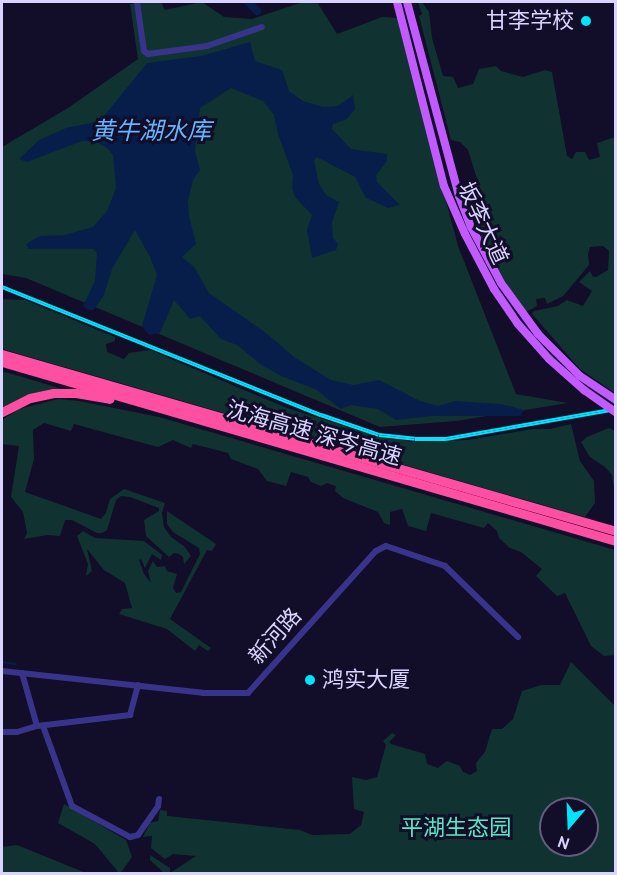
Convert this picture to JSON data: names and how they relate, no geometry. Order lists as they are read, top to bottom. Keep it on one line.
{"streets":{"highway":["沈海高速 深岑高速"],"main road":["坂李大道"],"street":["新河路"]},"water":["黄牛湖水库"],"parks":["平湖生态园"],"places":["甘李学校","鸿实大厦"],"north":"bottom"}
